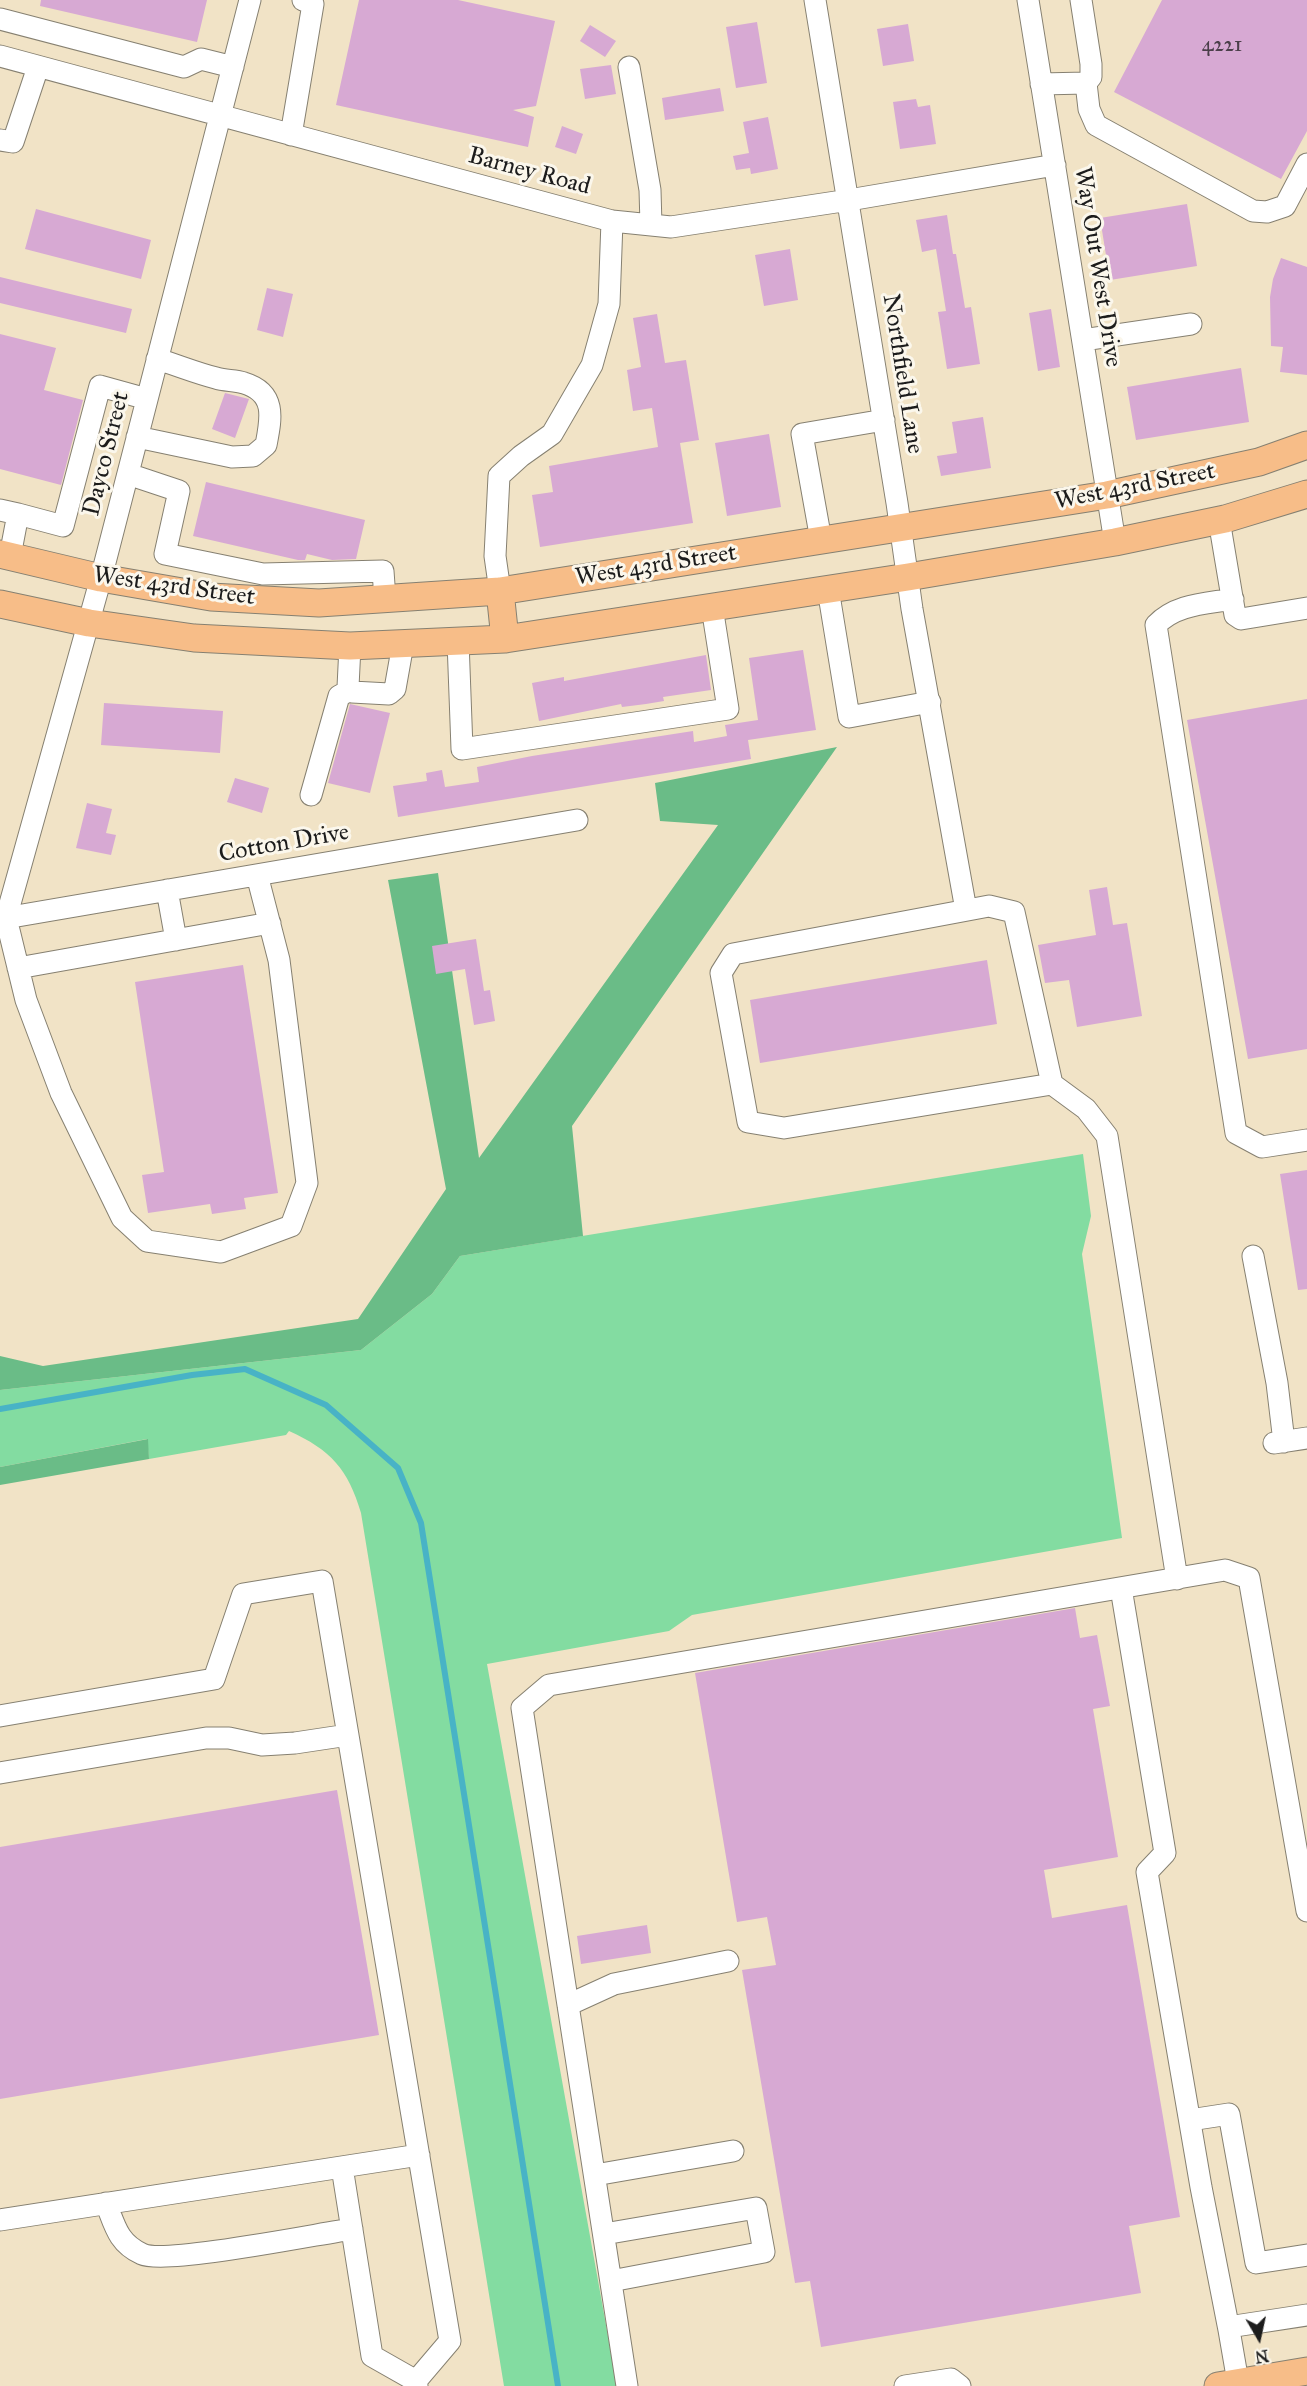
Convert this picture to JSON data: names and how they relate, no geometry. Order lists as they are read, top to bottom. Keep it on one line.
{"streets":{"main road":["West 43rd Street"],"street":["Barney Road","Way Out West Drive","Northfield Lane","Dayco Street","Cotton Drive"]},"crossings":[["Barney Road","Way Out West Drive"],["Barney Road","Northfield Lane"],["Barney Road","Dayco Street"],["Way Out West Drive","West 43rd Street"],["Northfield Lane","West 43rd Street"],["Dayco Street","West 43rd Street"],["Dayco Street","Cotton Drive"]],"house_numbers":["4221"],"north":"bottom"}
